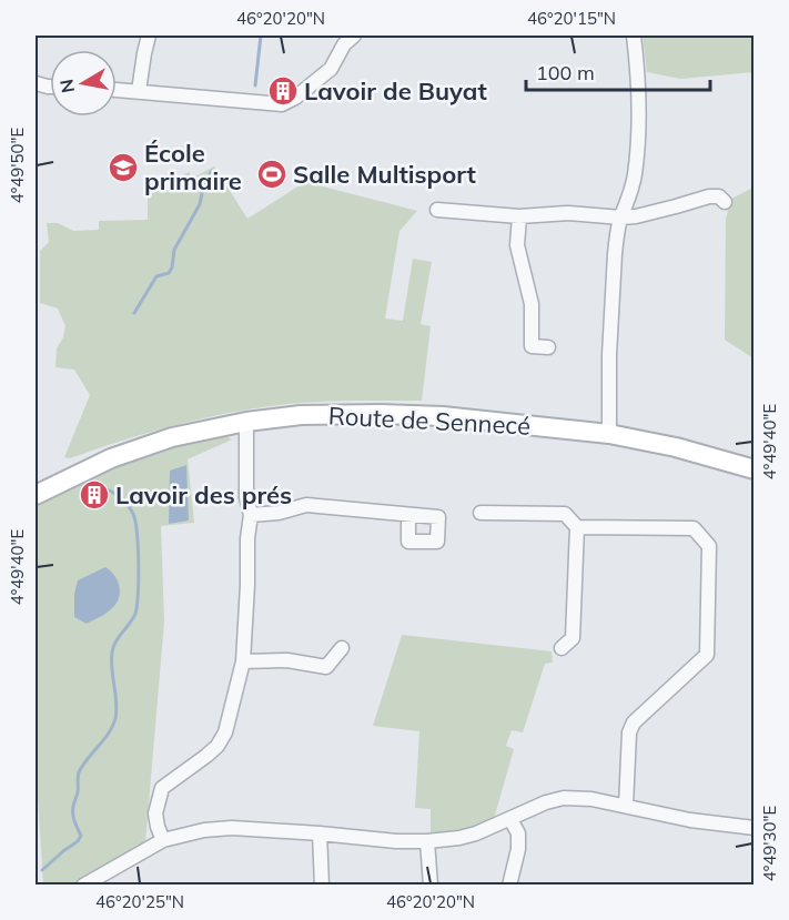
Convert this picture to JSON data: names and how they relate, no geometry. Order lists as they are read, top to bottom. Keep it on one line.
{"streets":{"street":["Route de Sennecé"]},"places":{"building":["Lavoir de Buyat","Lavoir des prés"],"school or university":["École primaire"],"sports":["Salle Multisport"]},"scale_bar":"100 m","north":"left","coordinates":["46°20'20\"N","46°20'15\"N","4°49'50\"E","4°49'40\"E","4°49'30\"E","46°20'25\"N"]}
